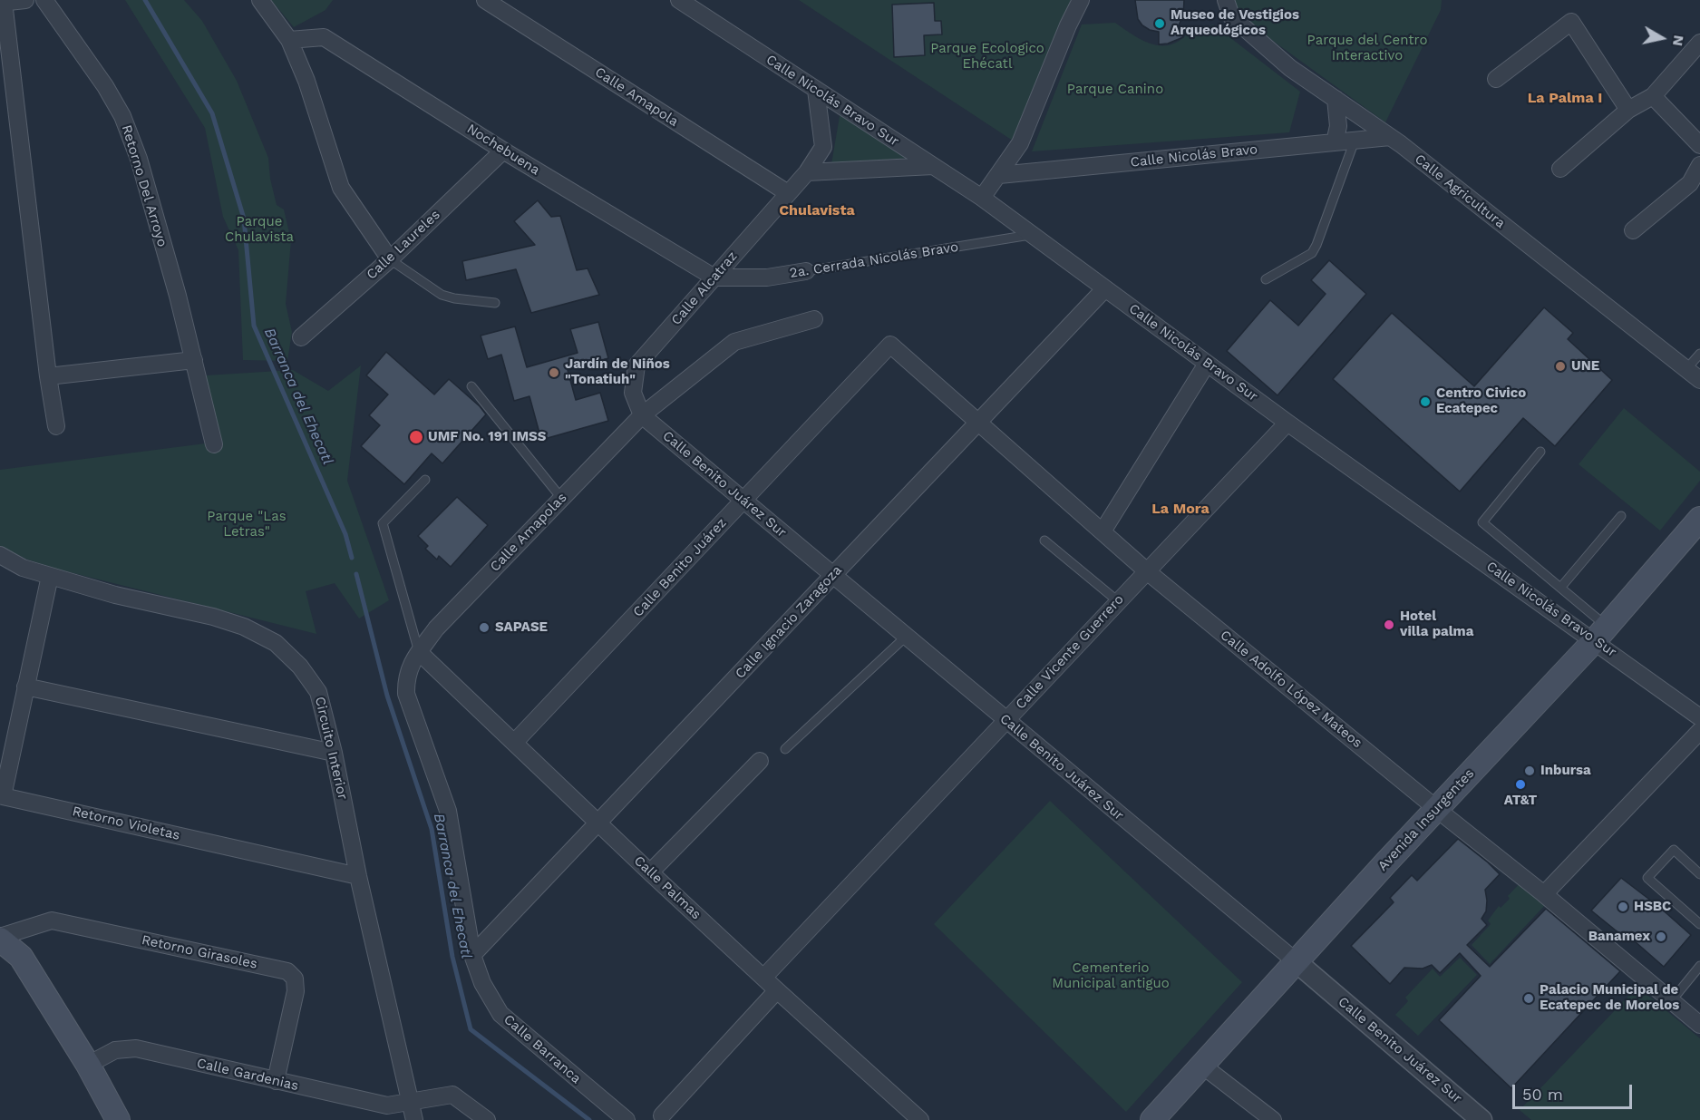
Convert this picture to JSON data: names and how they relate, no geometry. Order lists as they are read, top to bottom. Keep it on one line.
{"streets":{"main road":["Avenida Insurgentes"],"street":["Calle Amapola","Calle Nicolás Bravo Sur","Nochebuena","Calle Nicolás Bravo","Retorno Del Arroyo","Calle Agricultura","Calle Laureles","2a. Cerrada Nicolás Bravo","Calle Alcatraz","Calle Benito Juárez Sur","Calle Amapolas","Calle Benito Juárez","Calle Ignacio Zaragoza","Calle Vicente Guerrero","Calle Adolfo López Mateos","Circuito Interior","Retorno Violetas","Calle Palmas","Retorno Girasoles","Calle Barranca","Calle Gardenias"]},"crossings":[["Calle Amapola","Calle Alcatraz"],["Calle Nicolás Bravo Sur","2a. Cerrada Nicolás Bravo"],["Calle Nicolás Bravo Sur","Calle Alcatraz"],["Calle Nicolás Bravo Sur","Calle Ignacio Zaragoza"],["Calle Nicolás Bravo Sur","Calle Vicente Guerrero"],["Calle Nicolás Bravo Sur","Avenida Insurgentes"],["Nochebuena","Calle Laureles"],["Nochebuena","2a. Cerrada Nicolás Bravo"],["Nochebuena","Calle Alcatraz"],["Calle Nicolás Bravo","Calle Agricultura"],["2a. Cerrada Nicolás Bravo","Calle Alcatraz"],["Calle Alcatraz","Calle Benito Juárez Sur"],["Calle Alcatraz","Calle Amapolas"],["Calle Benito Juárez Sur","Calle Amapolas"],["Calle Benito Juárez Sur","Calle Benito Juárez"],["Calle Benito Juárez Sur","Calle Ignacio Zaragoza"],["Calle Benito Juárez Sur","Calle Vicente Guerrero"],["Calle Benito Juárez Sur","Avenida Insurgentes"],["Calle Amapolas","Calle Palmas"],["Calle Amapolas","Calle Barranca"],["Calle Benito Juárez","Calle Adolfo López Mateos"],["Calle Benito Juárez","Calle Palmas"],["Calle Ignacio Zaragoza","Calle Adolfo López Mateos"],["Calle Ignacio Zaragoza","Calle Palmas"],["Calle Ignacio Zaragoza","Calle Barranca"],["Calle Vicente Guerrero","Calle Adolfo López Mateos"],["Calle Vicente Guerrero","Calle Palmas"],["Calle Adolfo López Mateos","Avenida Insurgentes"],["Circuito Interior","Retorno Violetas"],["Circuito Interior","Calle Gardenias"],["Calle Palmas","Calle Barranca"],["Retorno Girasoles","Calle Gardenias"]],"districts":["La Palma I","Chulavista","La Mora"],"water":["Barranca del Ehecatl"],"parks":["Parque del Centro Interactivo","Parque Ecologico Ehécatl","Parque Canino","Parque Chulavista","Parque \"Las Letras\"","Cementerio Municipal antiguo"],"places":["Museo de Vestigios Arqueológicos","UNE","Jardín de Niños \"Tonatiuh\"","Centro Civico Ecatepec","UMF No. 191 IMSS","Hotel villa palma","SAPASE","Inbursa","AT&T","HSBC","Banamex","Palacio Municipal de Ecatepec de Morelos"],"scale_bar":"50 m","north":"right"}
